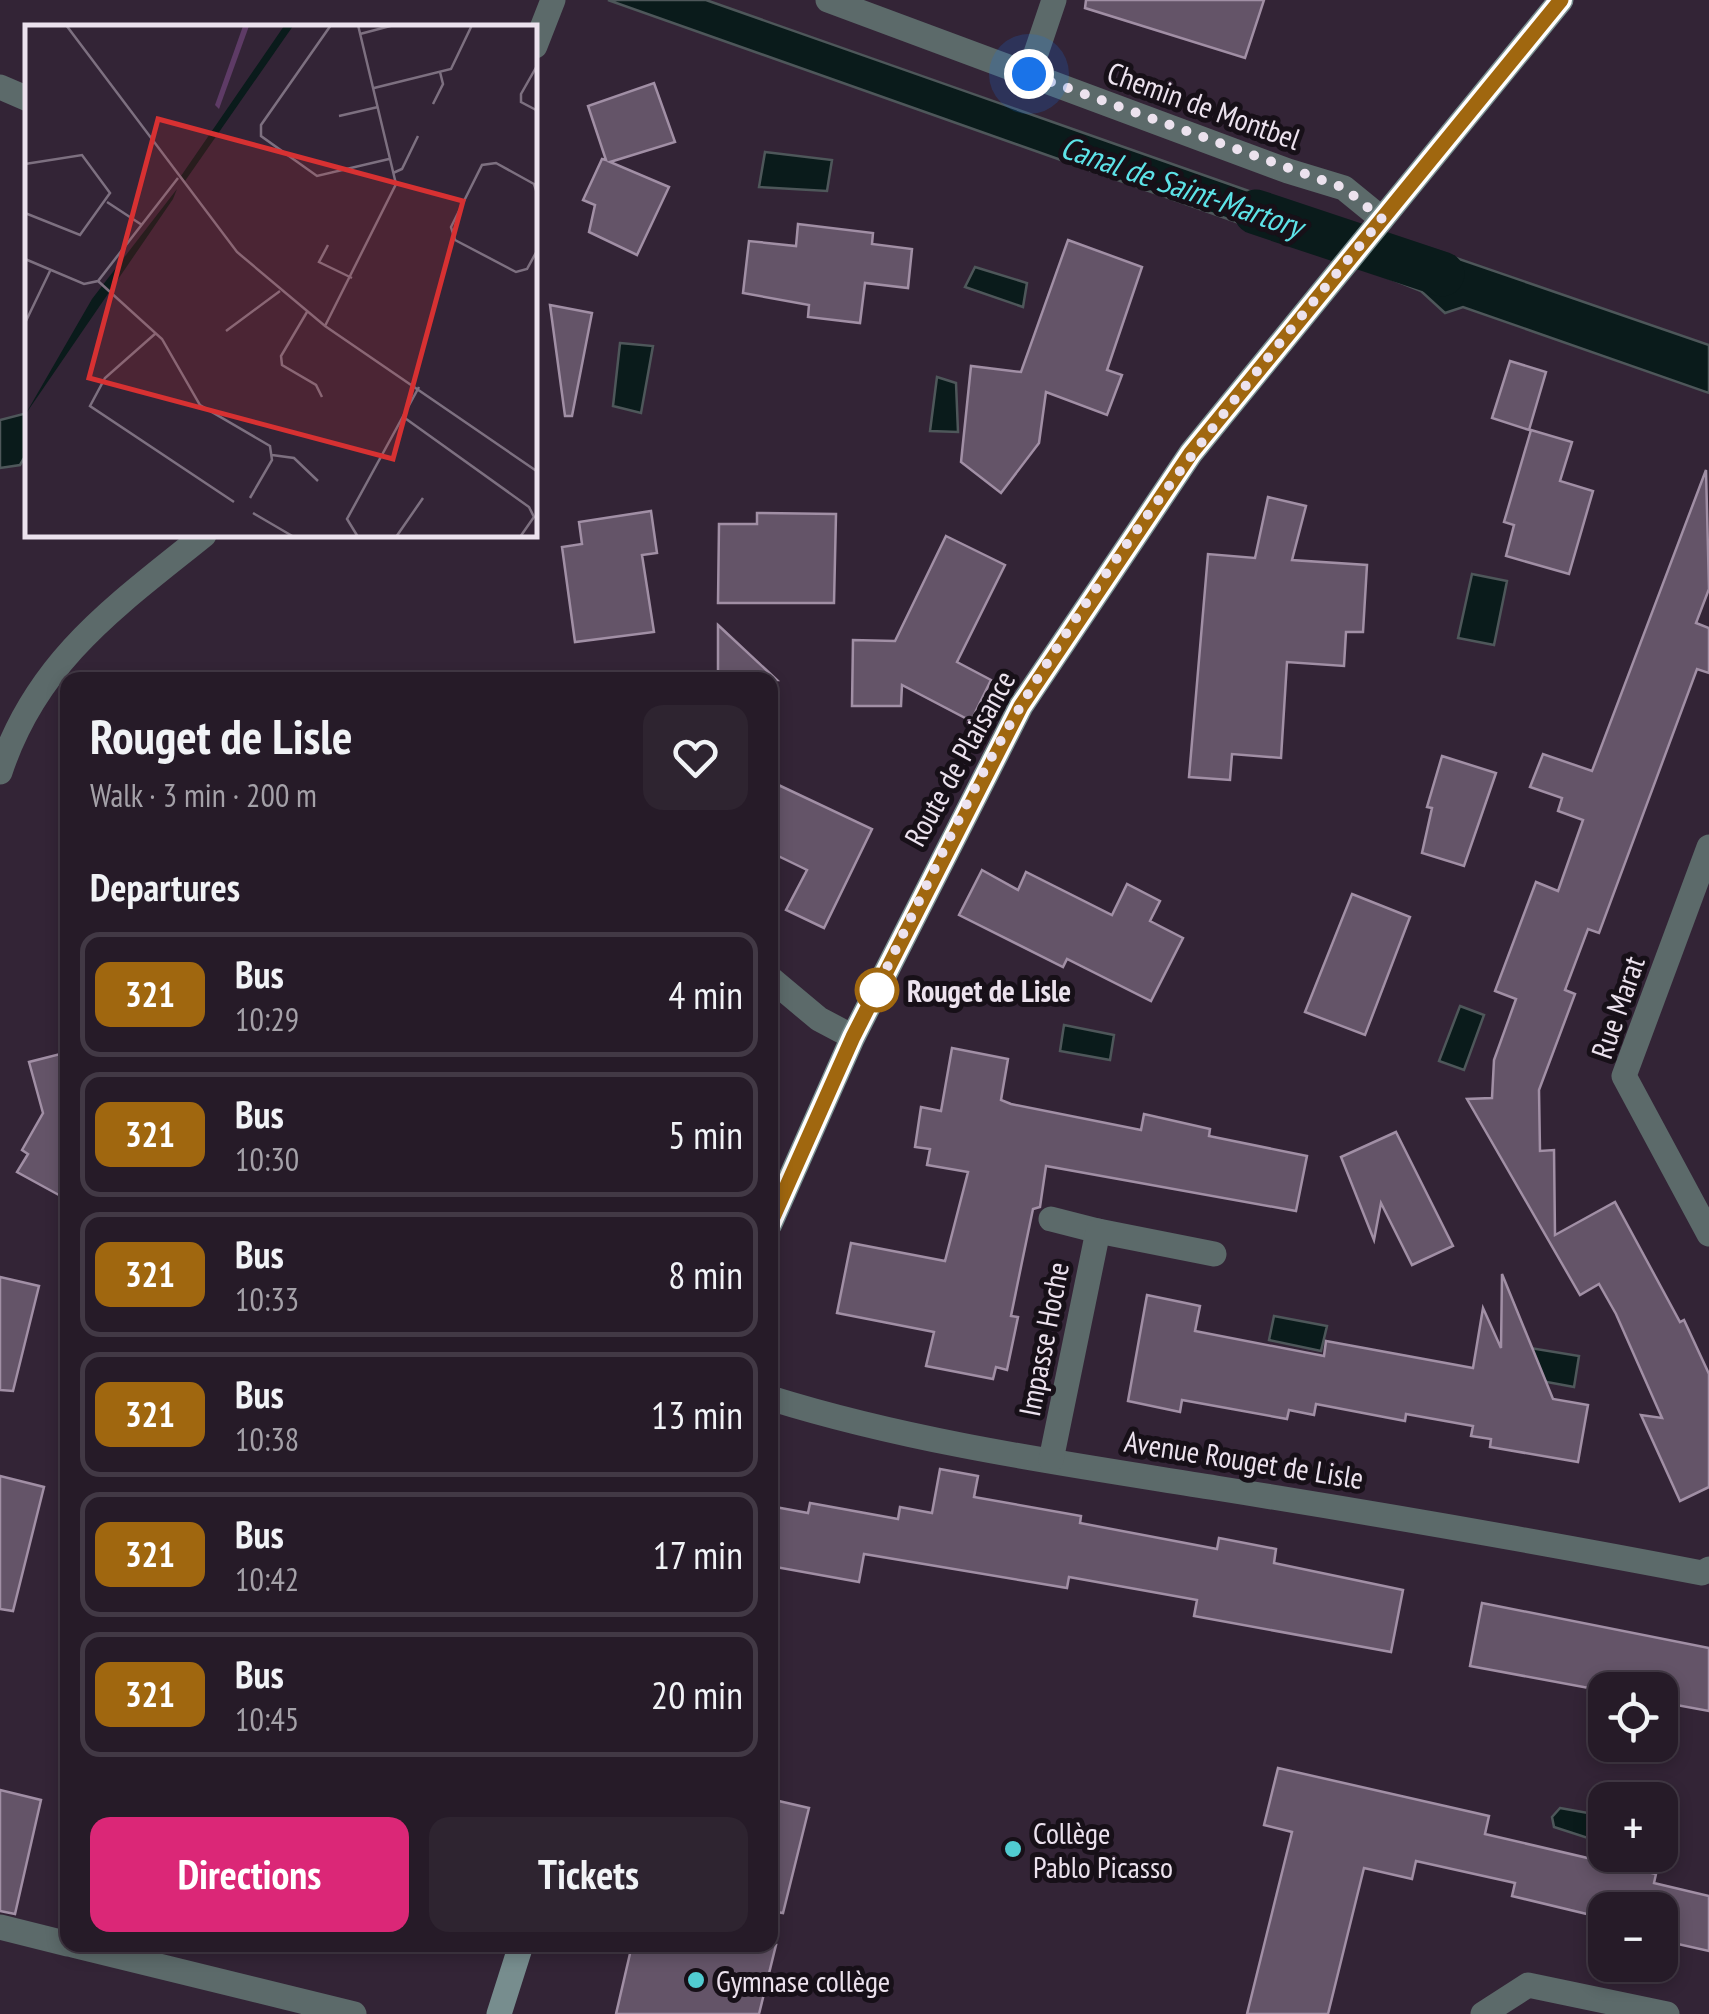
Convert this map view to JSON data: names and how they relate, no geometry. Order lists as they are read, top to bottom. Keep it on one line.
{"streets":{"main road":["Route de Plaisance"],"street":["Chemin de Montbel","Rue Marat","Impasse Hoche","Avenue Rouget de Lisle"]},"crossings":[["Chemin de Montbel","Route de Plaisance"],["Impasse Hoche","Avenue Rouget de Lisle"]],"water":["Canal de Saint-Martory"],"places":["Rouget de Lisle","Collège Pablo Picasso","Gymnase collège"],"lines":["bus line 321"],"page":{"heading":[["Rouget de Lisle","Walk · 3 min · 200 m"],"Departures"],"list":[{"mark":"321","name":"Bus","note":"10:29","value":"4 min"},{"mark":"321","name":"Bus","note":"10:30","value":"5 min"},{"mark":"321","name":"Bus","note":"10:33","value":"8 min"},{"mark":"321","name":"Bus","note":"10:38","value":"13 min"},{"mark":"321","name":"Bus","note":"10:42","value":"17 min"},{"mark":"321","name":"Bus","note":"10:45","value":"20 min"}],"map_buttons":["+","−"],"buttons":["Directions","Tickets"]}}
